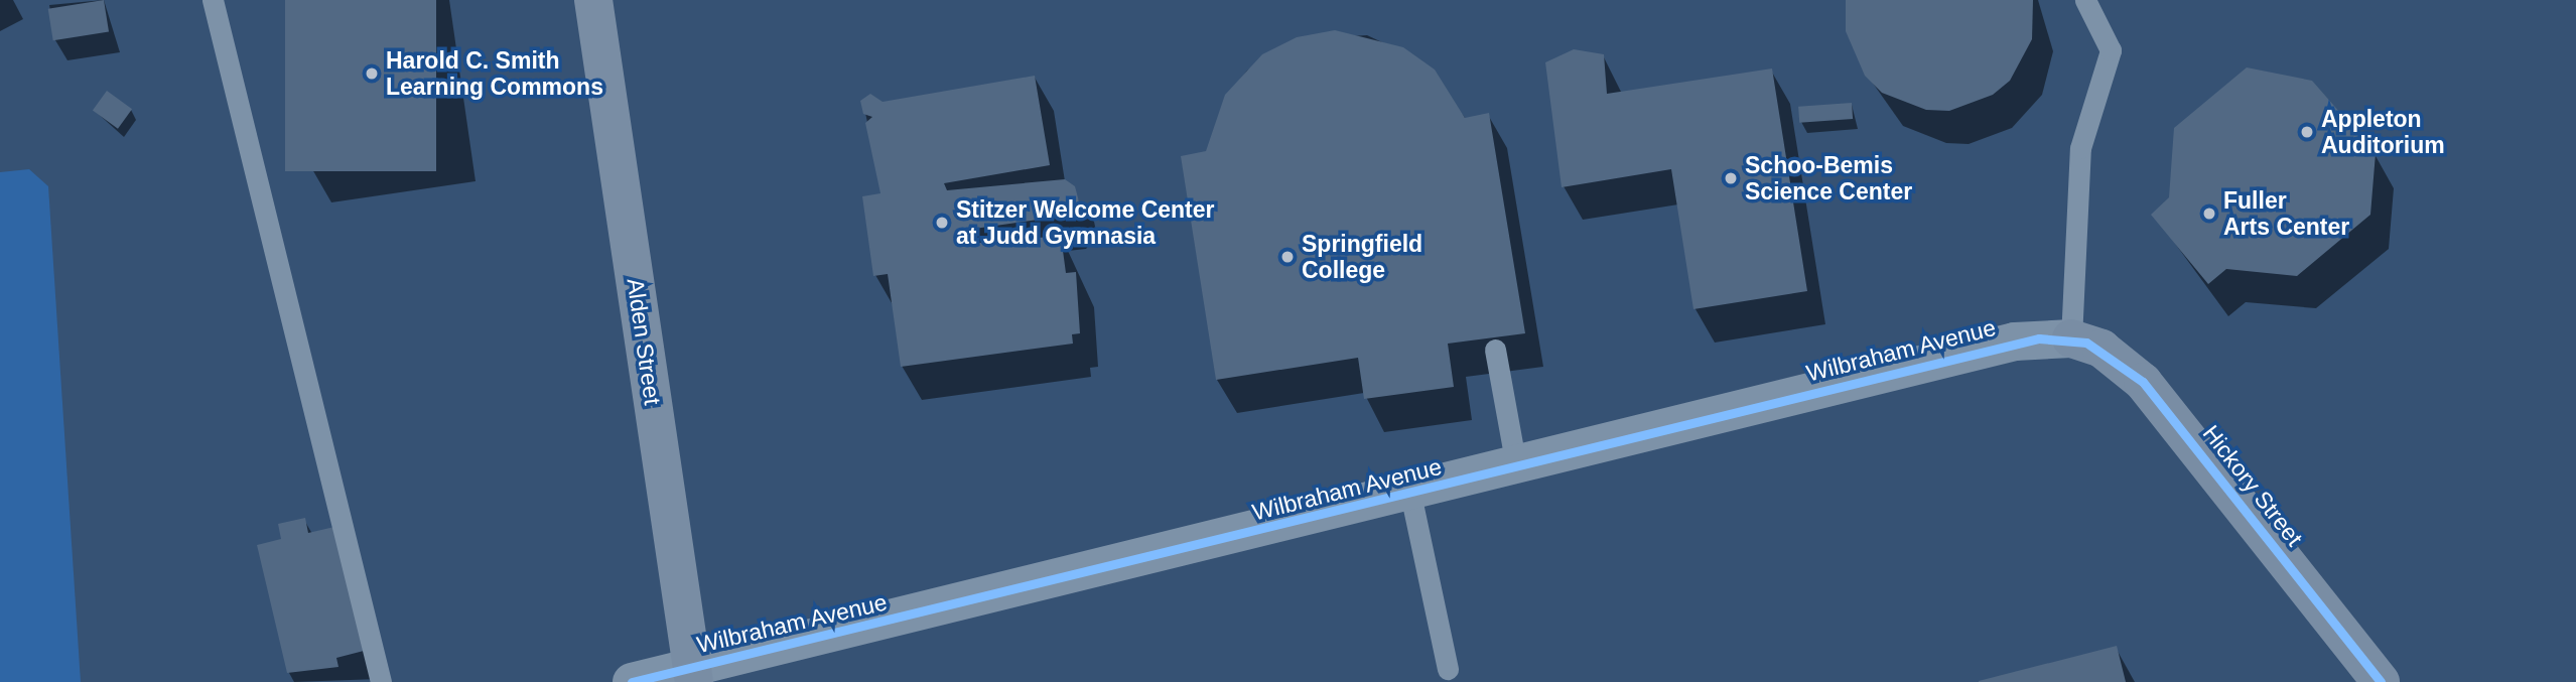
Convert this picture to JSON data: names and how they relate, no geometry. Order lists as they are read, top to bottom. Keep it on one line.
{"streets":{"main road":["Alden Street","Hickory Street"],"street":["Wilbraham Avenue"]},"crossings":[["Alden Street","Wilbraham Avenue"],["Wilbraham Avenue","Hickory Street"]],"places":["Harold C. Smith Learning Commons","Appleton Auditorium","Schoo-Bemis Science Center","Fuller Arts Center","Stitzer Welcome Center at Judd Gymnasia","Springfield College"]}
